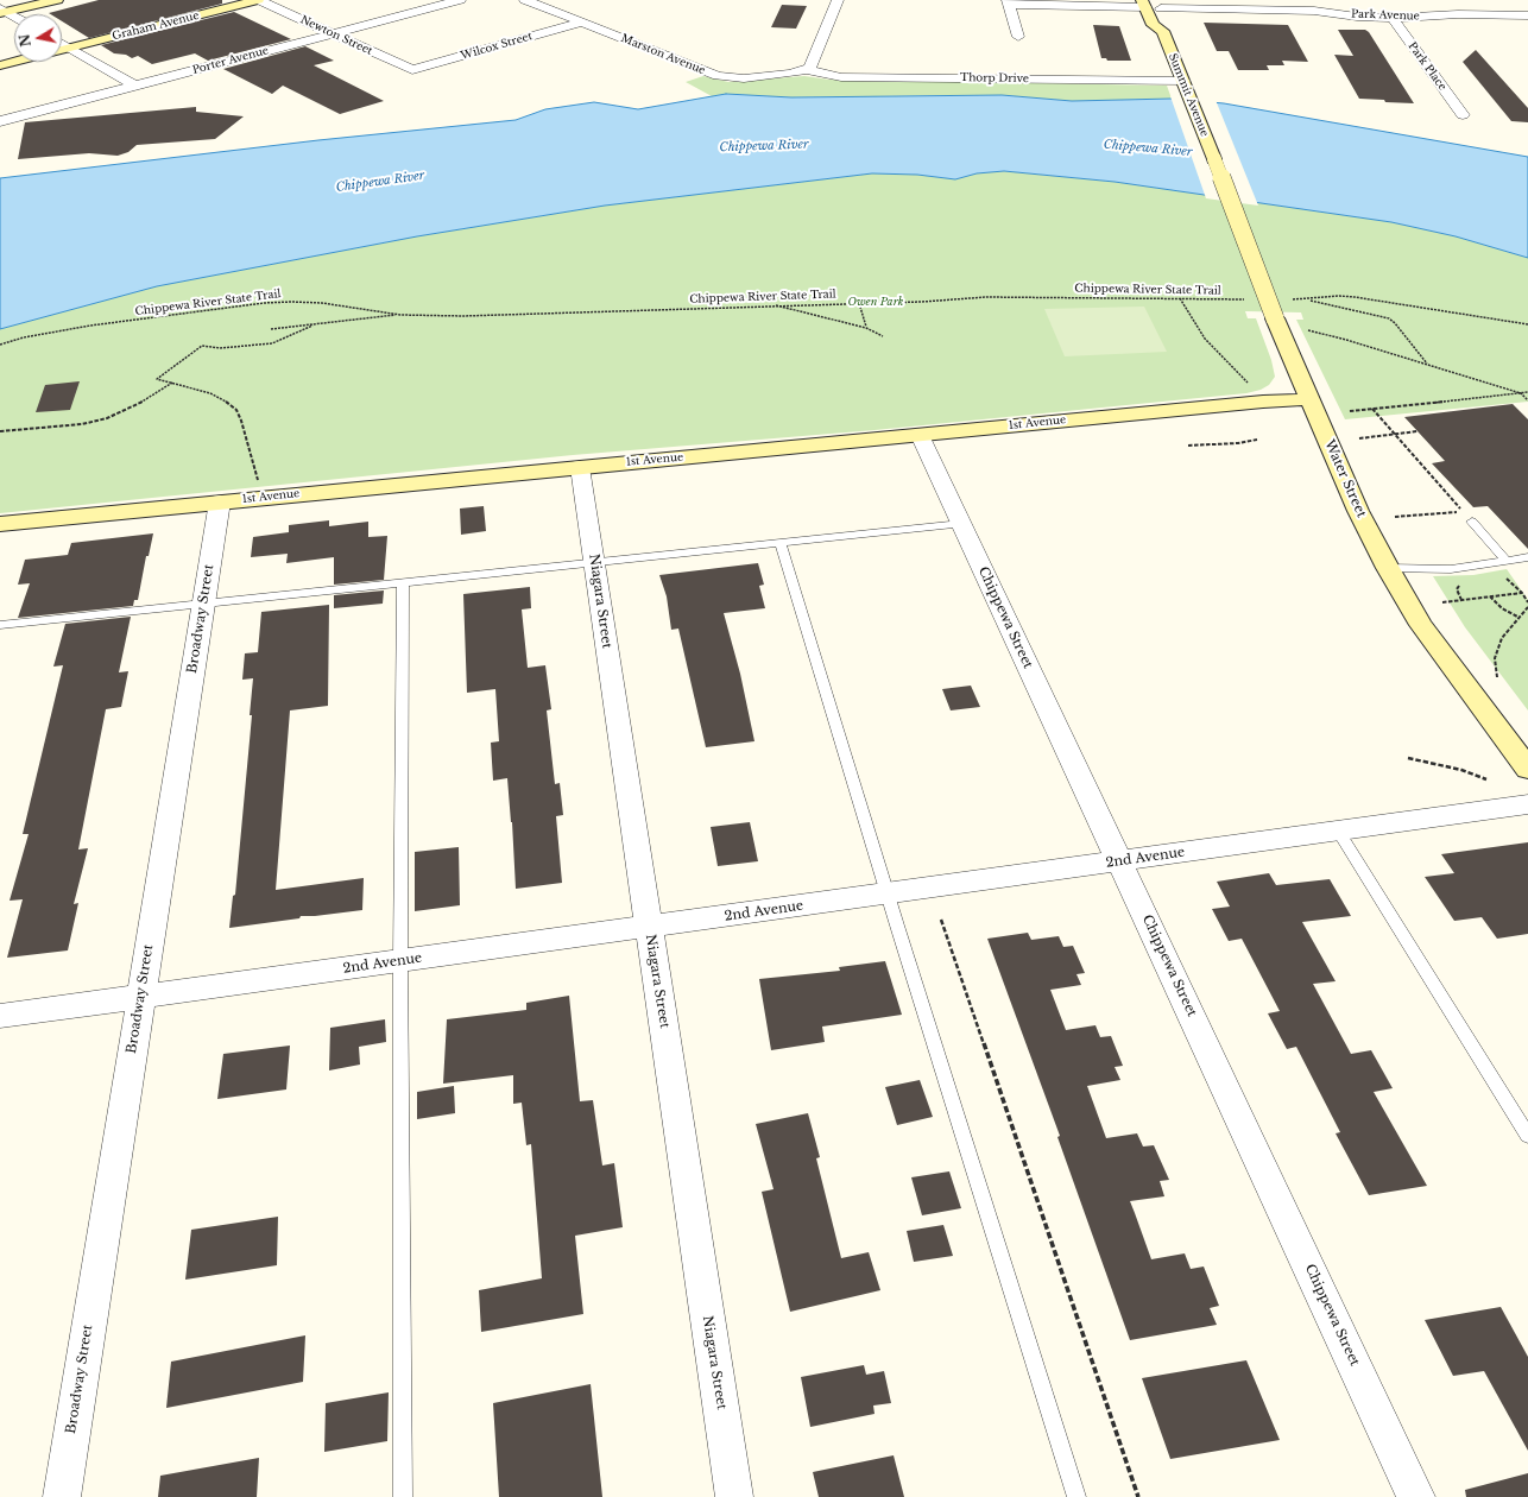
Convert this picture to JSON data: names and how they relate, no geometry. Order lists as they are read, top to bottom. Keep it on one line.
{"streets":{"main road":["Graham Avenue","Summit Avenue","1st Avenue","Water Street"],"street":["Park Avenue","Newton Street","Wilcox Street","Marston Avenue","Porter Avenue","Park Place","Thorp Drive","Niagara Street","Chippewa Street","Broadway Street","2nd Avenue"],"path":["Chippewa River State Trail"]},"crossings":[["Park Avenue","Park Place"],["Park Avenue","Summit Avenue"],["Graham Avenue","Newton Street"],["Newton Street","Wilcox Street"],["Newton Street","Porter Avenue"],["Wilcox Street","Marston Avenue"],["Marston Avenue","Thorp Drive"],["Thorp Drive","Summit Avenue"],["Summit Avenue","Water Street"],["1st Avenue","Water Street"],["1st Avenue","Niagara Street"],["1st Avenue","Chippewa Street"],["1st Avenue","Broadway Street"],["Niagara Street","2nd Avenue"],["Chippewa Street","2nd Avenue"],["Broadway Street","2nd Avenue"]],"water":["Chippewa River"],"parks":["Owen Park"],"north":"left"}
